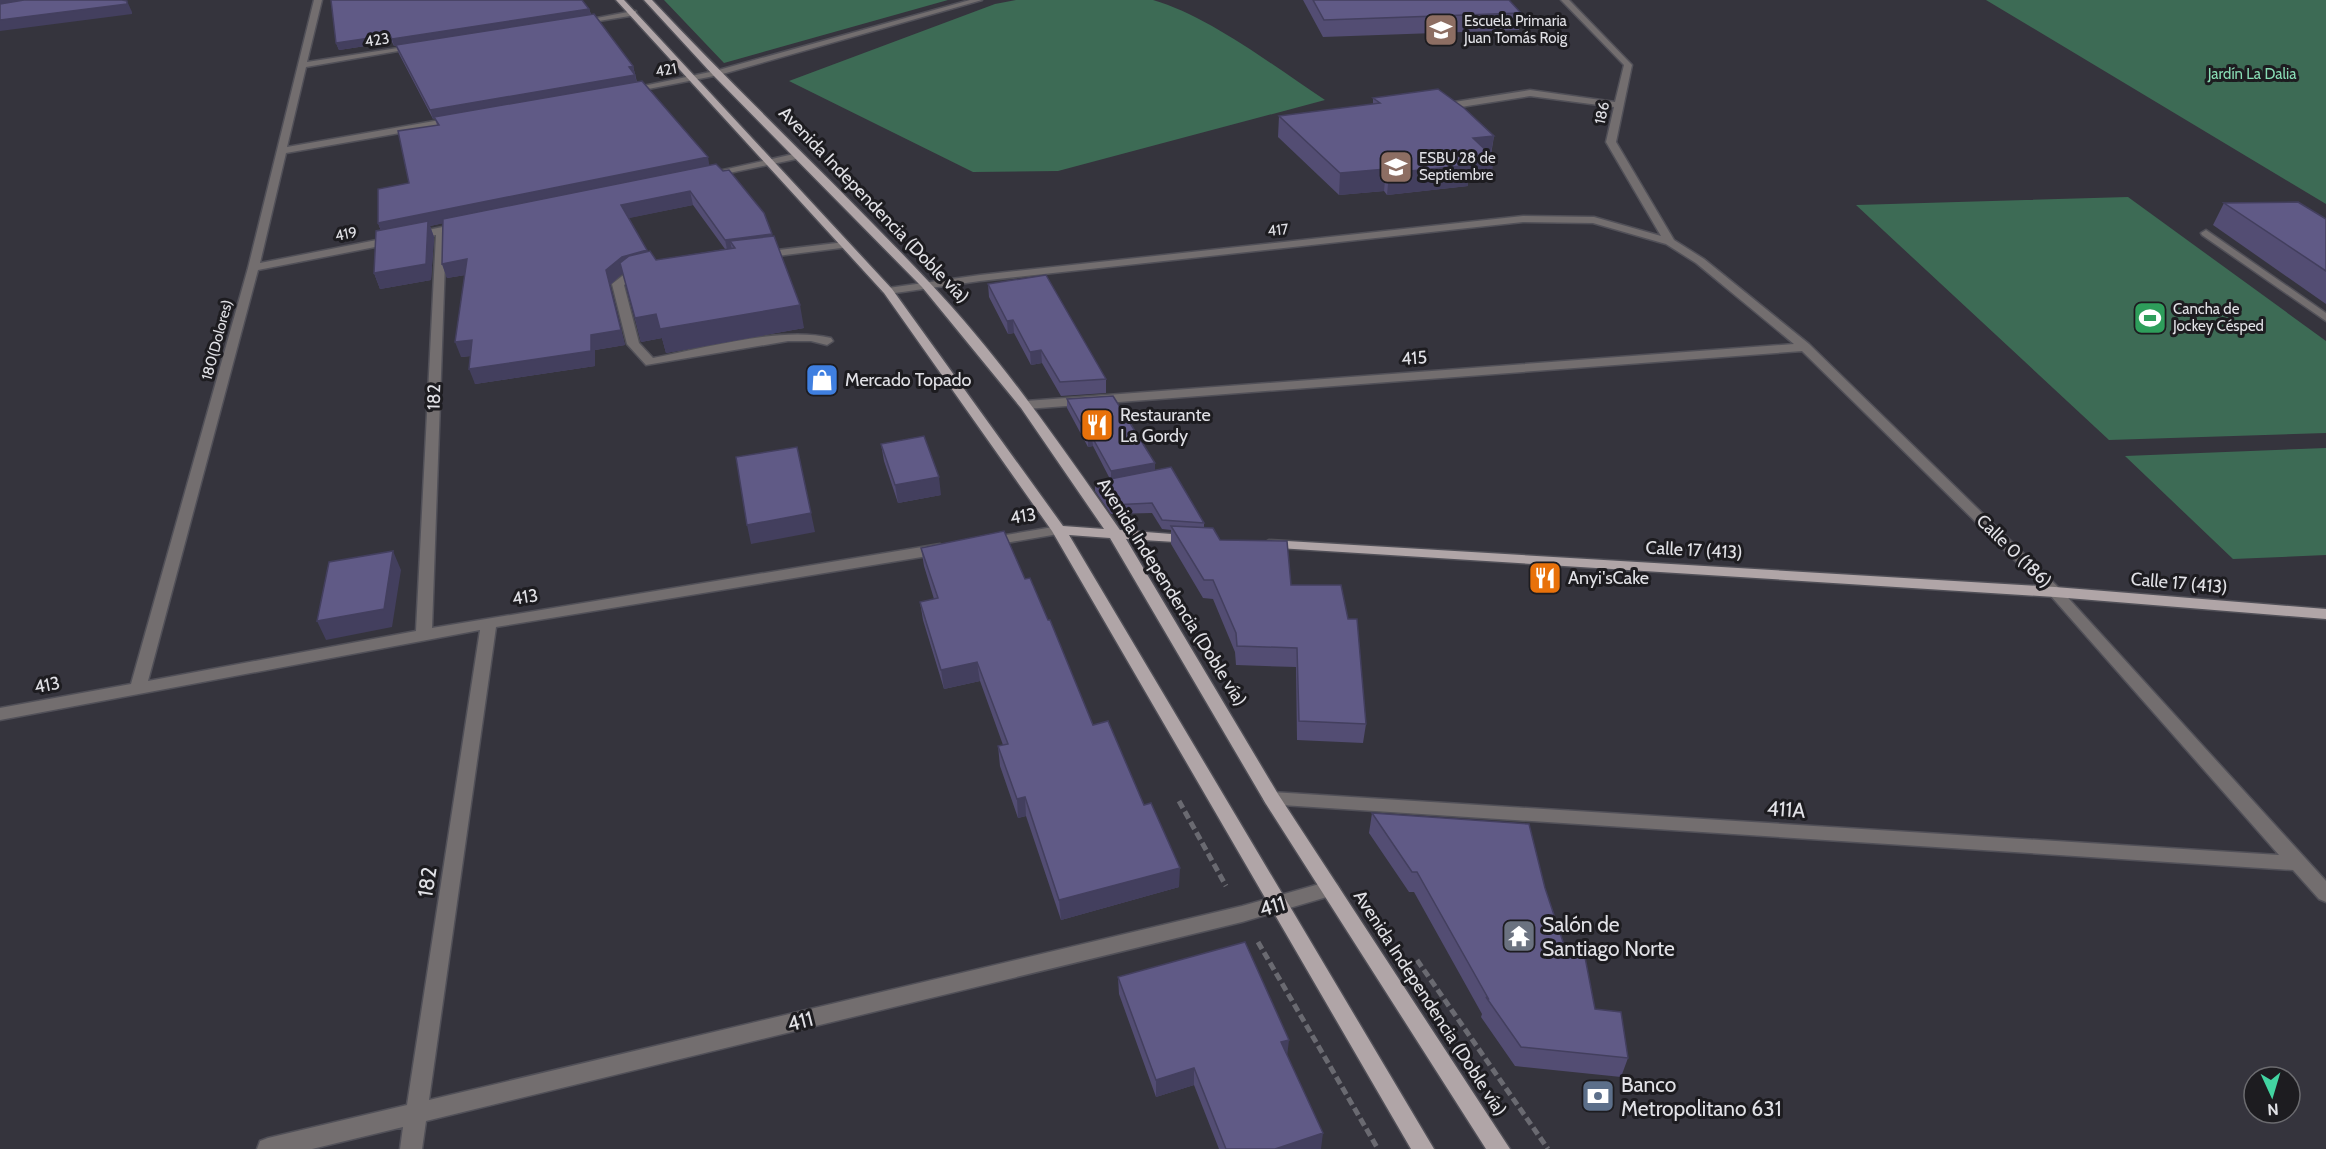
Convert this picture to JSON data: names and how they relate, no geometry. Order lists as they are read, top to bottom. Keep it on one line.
{"streets":{"main road":["Avenida Independencia (Doble vía)","Calle 17 (413)"],"street":["423","421","186","417","419","180(Dolores)","415","182","413","Calle 0 (186)","411A","411"]},"crossings":[["423","180(Dolores)"],["421","Avenida Independencia (Doble vía)"],["186","417"],["186","Calle 0 (186)"],["Avenida Independencia (Doble vía)","417"],["Avenida Independencia (Doble vía)","415"],["Avenida Independencia (Doble vía)","411A"],["Avenida Independencia (Doble vía)","411"],["417","Calle 0 (186)"],["419","180(Dolores)"],["419","182"],["180(Dolores)","413"],["415","Calle 0 (186)"],["182","413"],["182","411"],["Calle 17 (413)","Calle 0 (186)"],["Calle 0 (186)","411A"]],"parks":["Jardín La Dalia"],"places":{"school or university":["Escuela Primaria Juan Tomás Roig","ESBU 28 de Septiembre"],"sports":["Cancha de Jockey Césped"],"shop":["Mercado Topado"],"restaurant":["Restaurante La Gordy","Anyi'sCake"],"temple":["Salón de Santiago Norte"],"bank":["Banco Metropolitano 631"]},"north":"bottom"}
